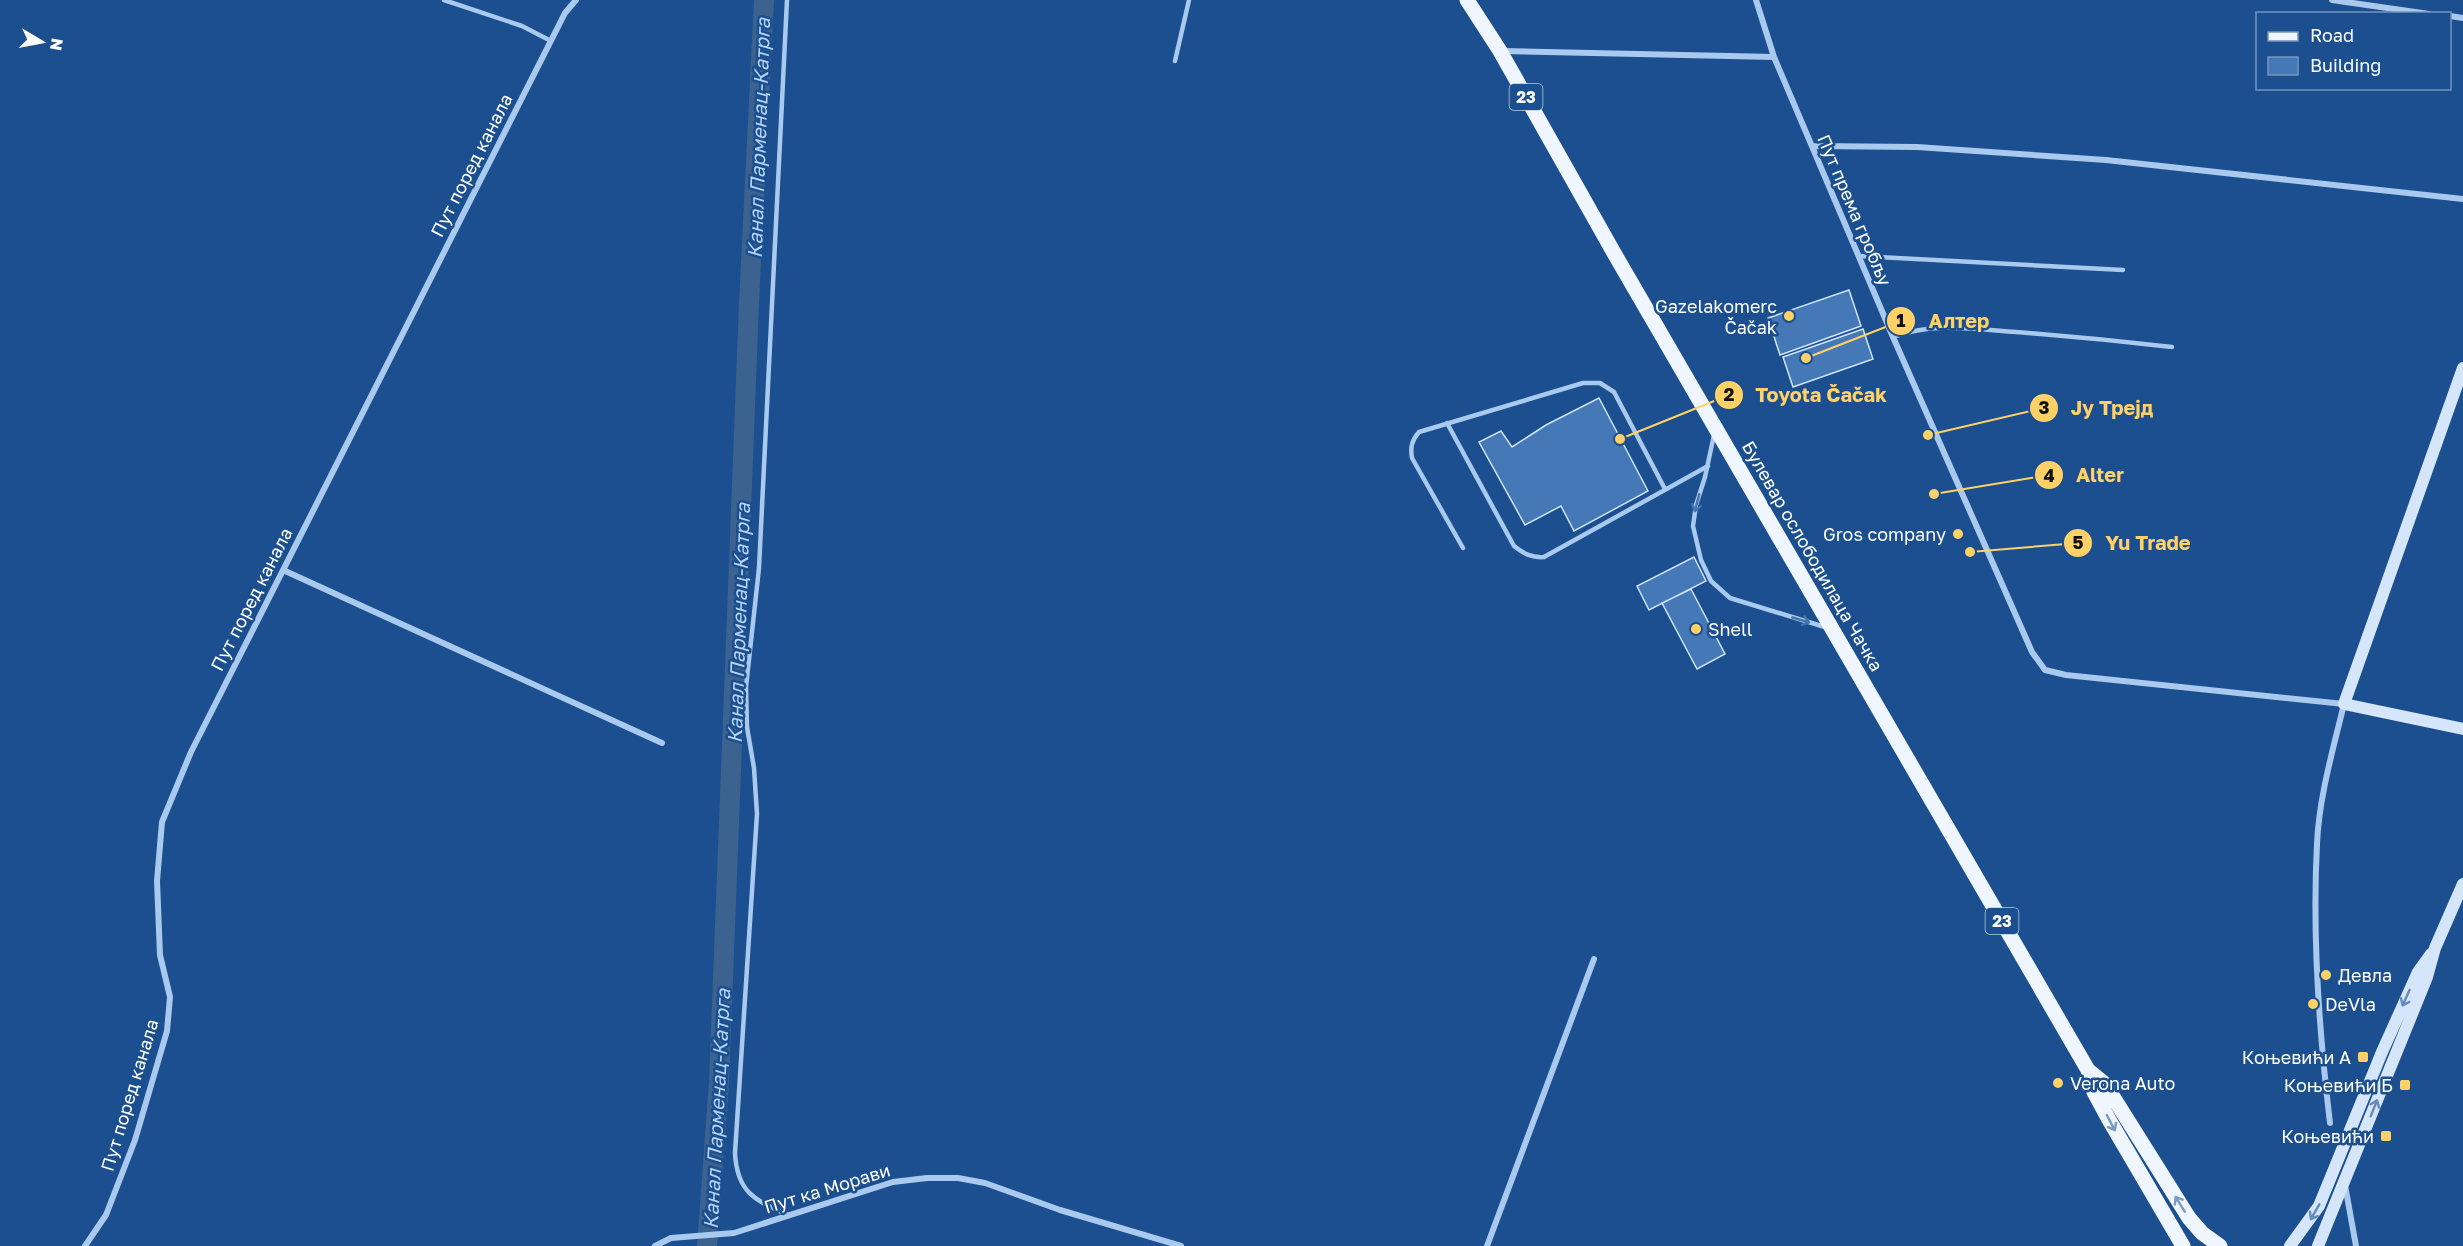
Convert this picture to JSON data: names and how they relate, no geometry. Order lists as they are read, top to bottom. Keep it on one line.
{"streets":{"main road":["23","Булевар ослободилаца Чачка"],"street":["Пут поред канала","Пут према гробљу","Пут ка Морави"]},"water":["Канал Парменац-Катрга"],"places":{"other":["Gazelakomerc Čačak","Алтер","Ју Трејд","Toyota Čačak","Alter","Gros company","Yu Trade","Shell","Девла","DeVla","Verona Auto"],"transit":["Коњевићи А","Коњевићи Б","Коњевићи"]},"legend":["Road","Building"],"north":"right"}
